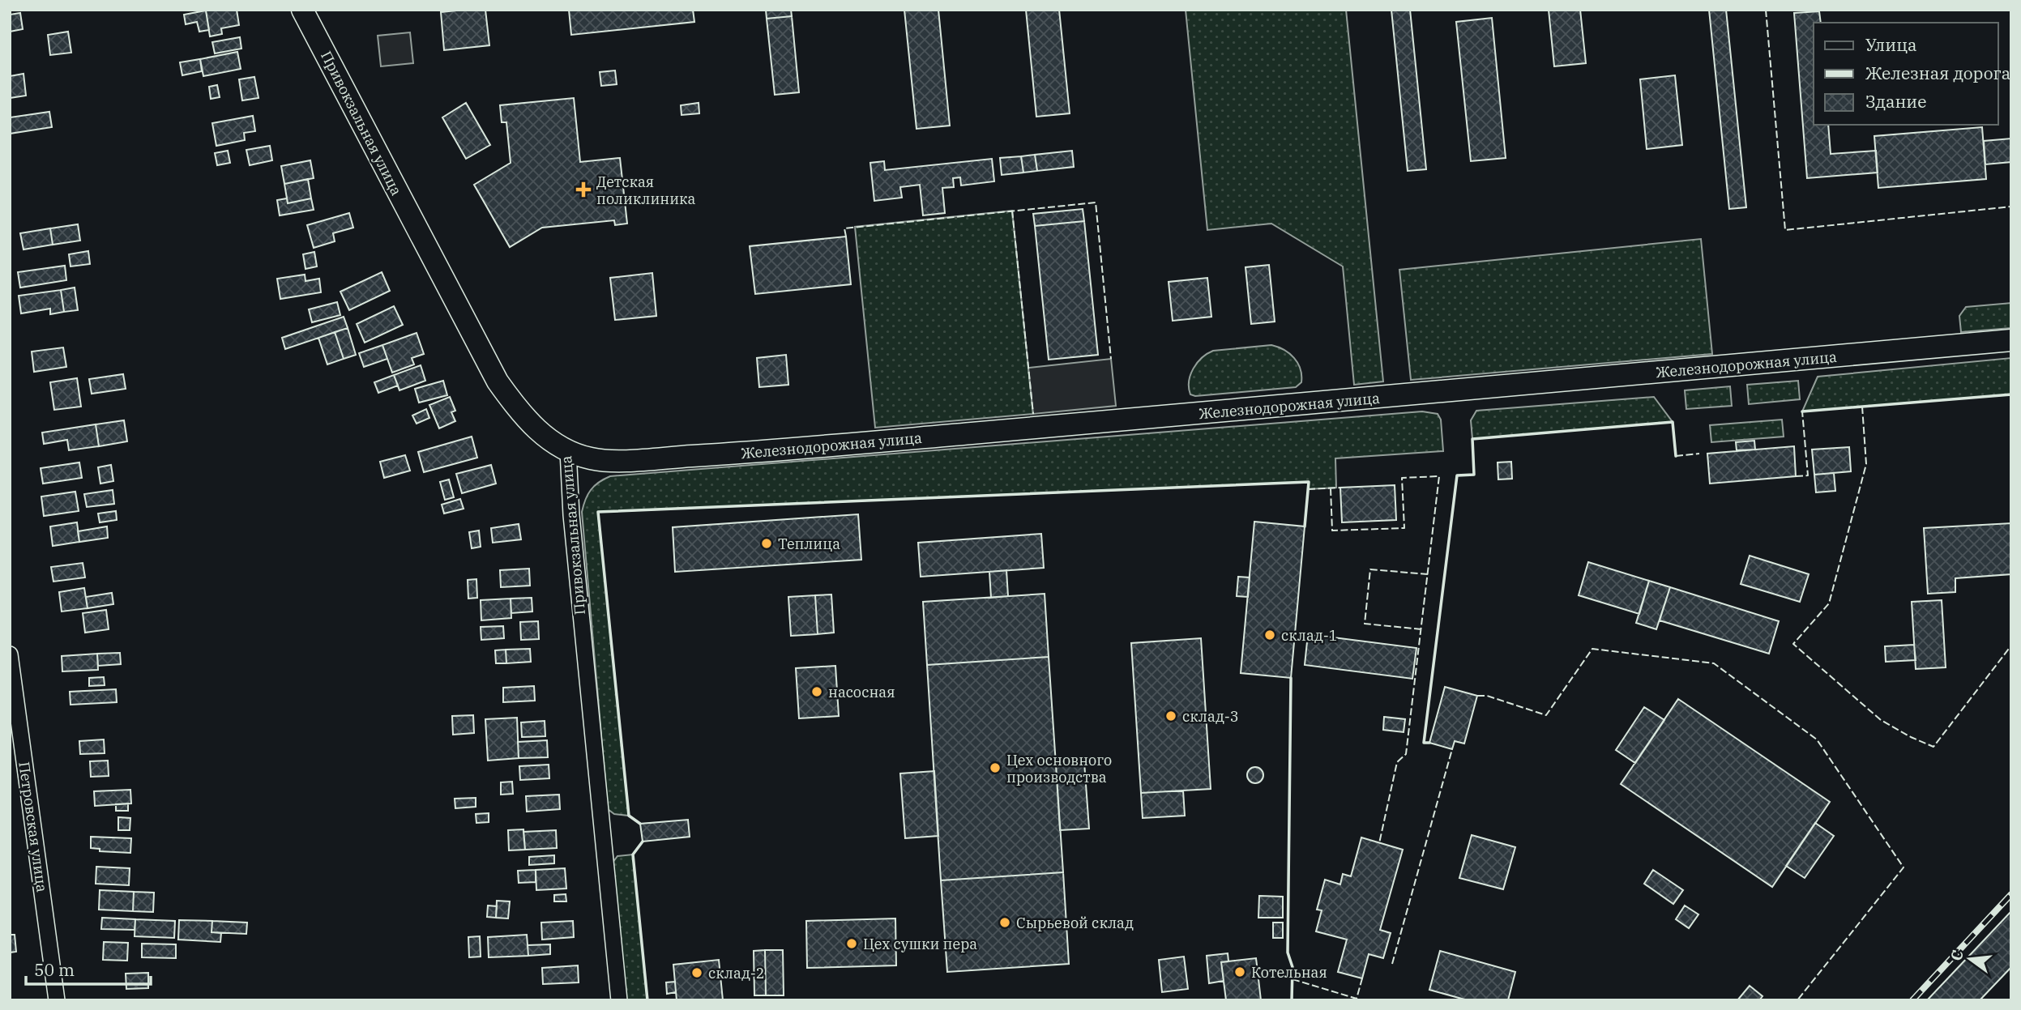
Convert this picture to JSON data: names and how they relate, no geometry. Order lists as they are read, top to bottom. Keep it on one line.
{"streets":{"main road":["Привокзальная улица","Железнодорожная улица"],"street":["Петровская улица"]},"crossings":[["Привокзальная улица","Железнодорожная улица"]],"places":{"health":["Детская поликлиника"],"other":["Теплица","склад-1","насосная","склад-3","Цех основного производства","Сырьевой склад","Цех сушки пера","Котельная","склад-2"]},"legend":["Улица","Железная дорога","Здание"],"scale_bar":"50 m","north":"left"}
